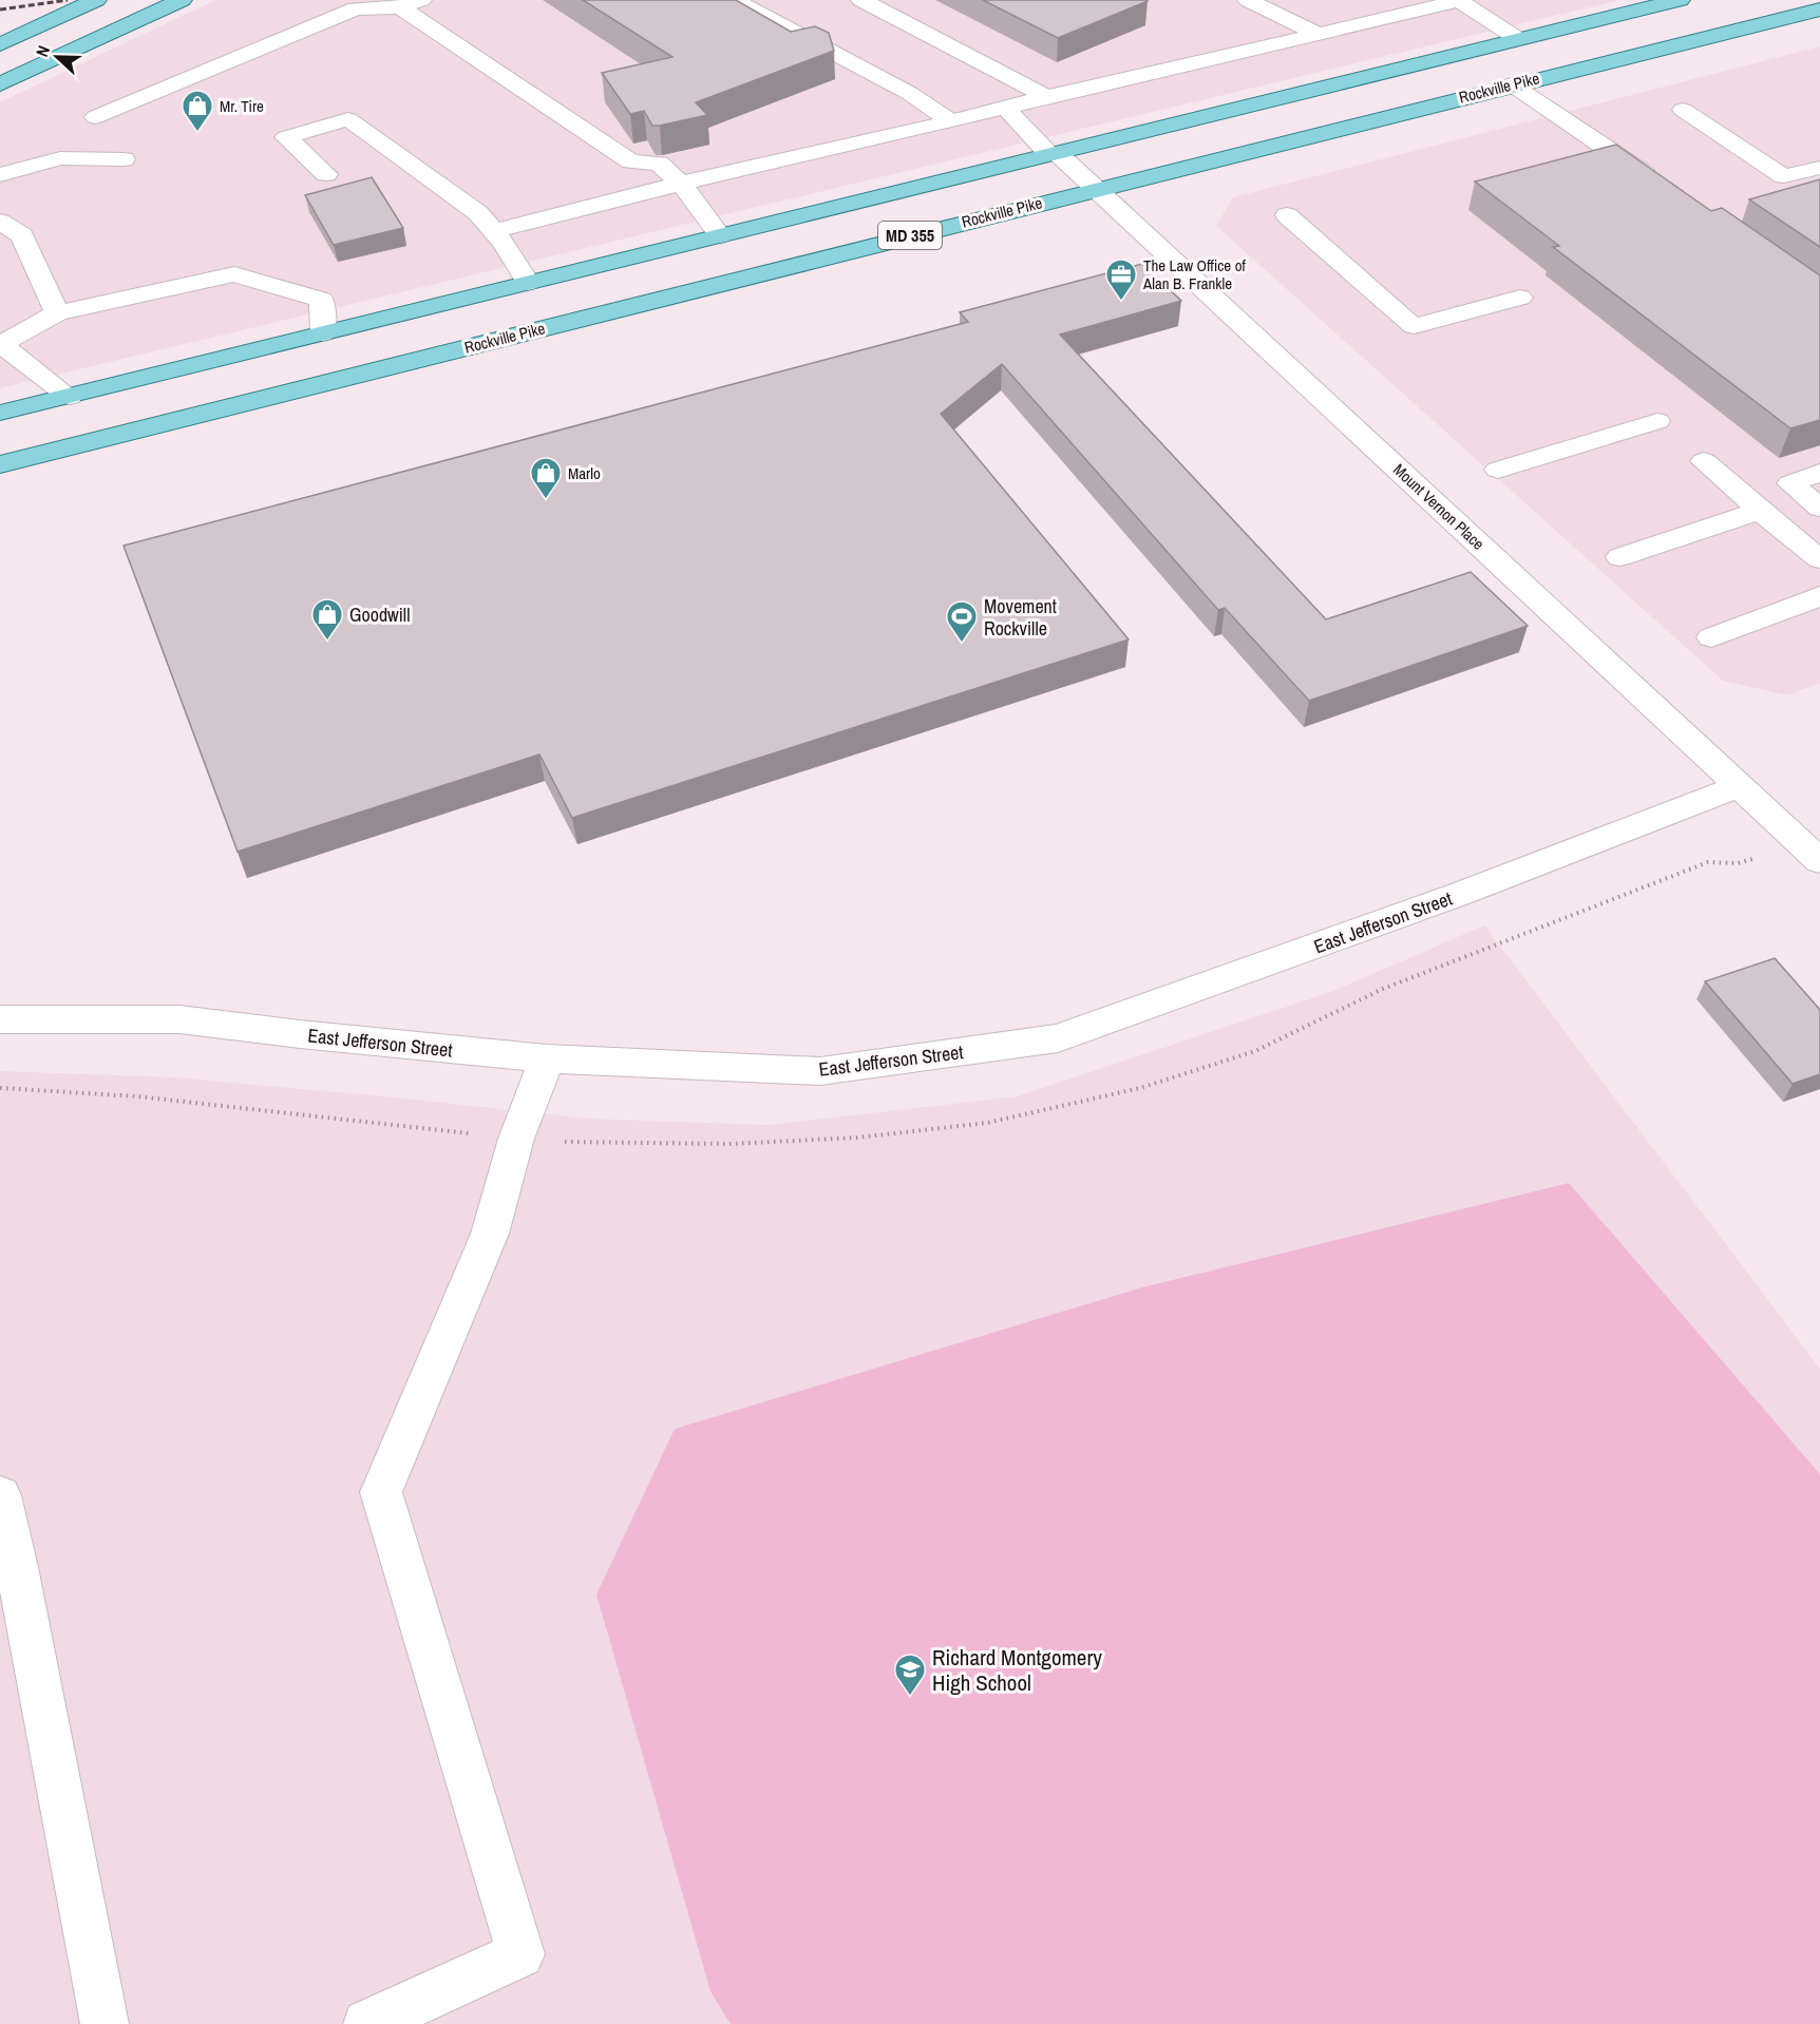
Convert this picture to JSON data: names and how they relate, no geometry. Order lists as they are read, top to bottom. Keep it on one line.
{"streets":{"main road":["Rockville Pike","MD 355"],"street":["Mount Vernon Place","East Jefferson Street"]},"crossings":[["Rockville Pike","Mount Vernon Place"],["MD 355","Mount Vernon Place"],["Mount Vernon Place","East Jefferson Street"]],"places":{"shop":["Mr. Tire","Marlo","Goodwill"],"office":["The Law Office of Alan B. Frankle"],"sports":["Movement Rockville"],"school or university":["Richard Montgomery High School"]},"north":"left"}
